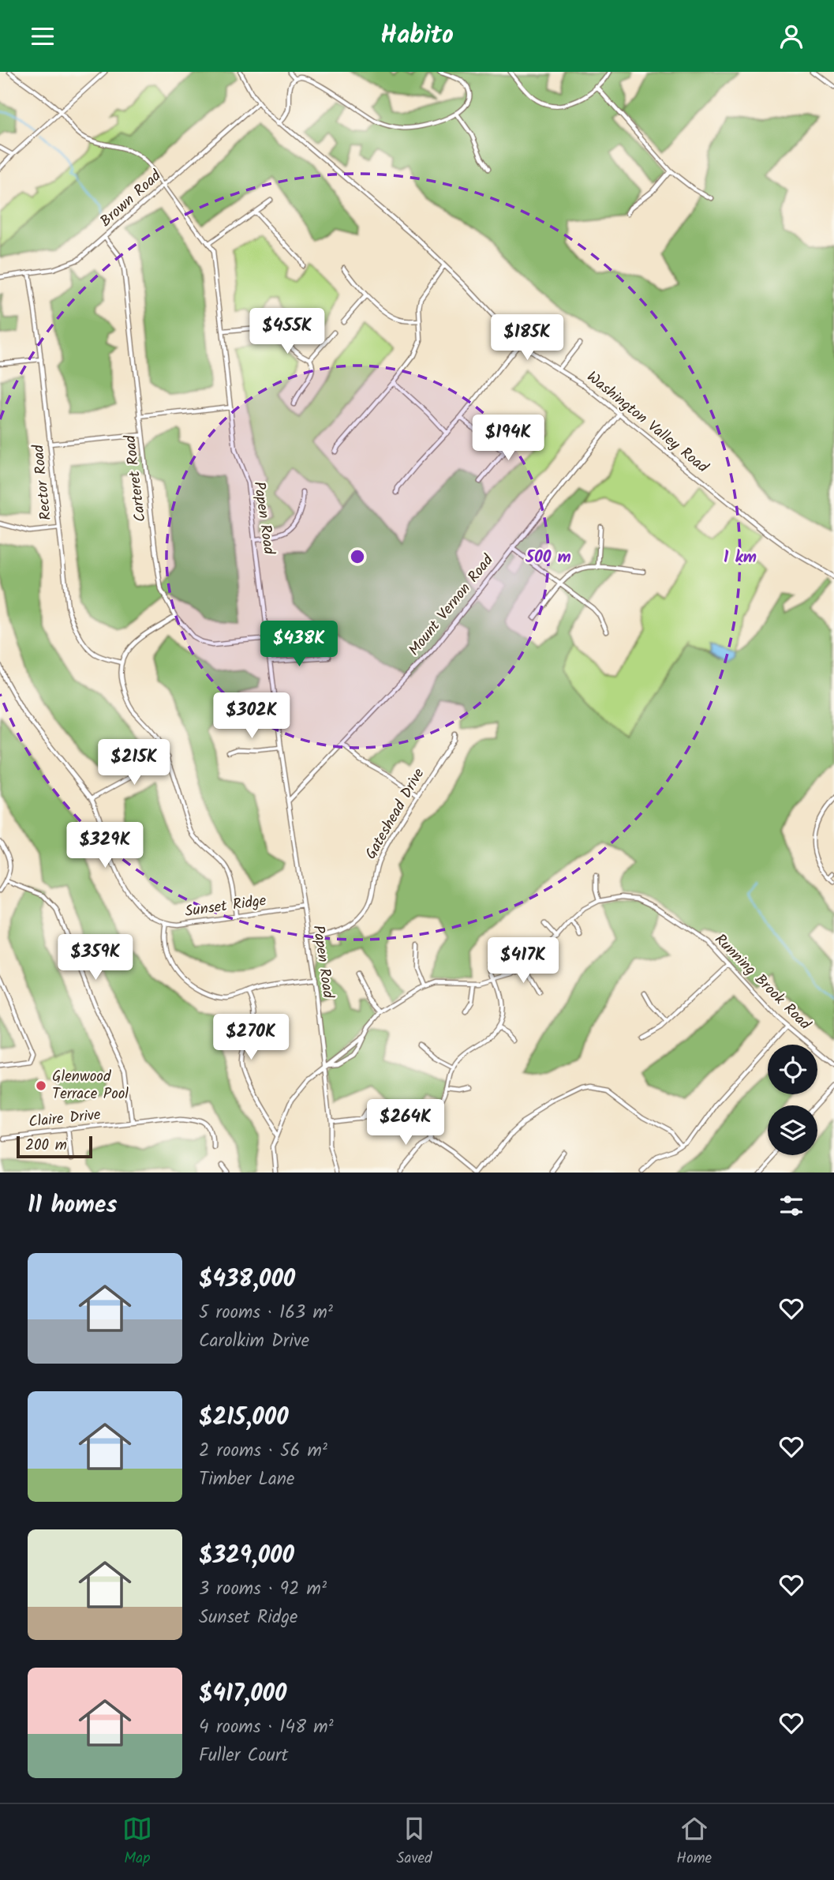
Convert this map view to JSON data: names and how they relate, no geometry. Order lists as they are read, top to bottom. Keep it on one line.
{"streets":{"street":["Brown Road","Washington Valley Road","Carteret Road","Rector Road","Papen Road","Mount Vernon Road","Gateshead Drive","Sunset Ridge","Running Brook Road","Claire Drive"]},"crossings":[["Brown Road","Washington Valley Road"],["Brown Road","Carteret Road"],["Brown Road","Rector Road"],["Brown Road","Papen Road"],["Washington Valley Road","Mount Vernon Road"],["Carteret Road","Papen Road"],["Papen Road","Mount Vernon Road"],["Papen Road","Gateshead Drive"],["Papen Road","Sunset Ridge"],["Papen Road","Running Brook Road"]],"places":["Glenwood Terrace Pool"],"scale_bar":"200 m","page":{"header":"Habito","price":["$455K","$185K","$194K","$438K","$302K","$215K","$329K","$359K","$417K","$270K","$264K"],"scale":"200 m","heading":"11 homes","list":[{"name":"$438,000","note":"5 rooms · 163 m² · Carolkim Drive"},{"name":"$215,000","note":"2 rooms · 56 m² · Timber Lane"},{"name":"$329,000","note":"3 rooms · 92 m² · Sunset Ridge"},{"name":"$417,000","note":"4 rooms · 148 m² · Fuller Court"}],"tabs":["Map","Saved","Home"]},"rings":["500 m","1 km"]}
